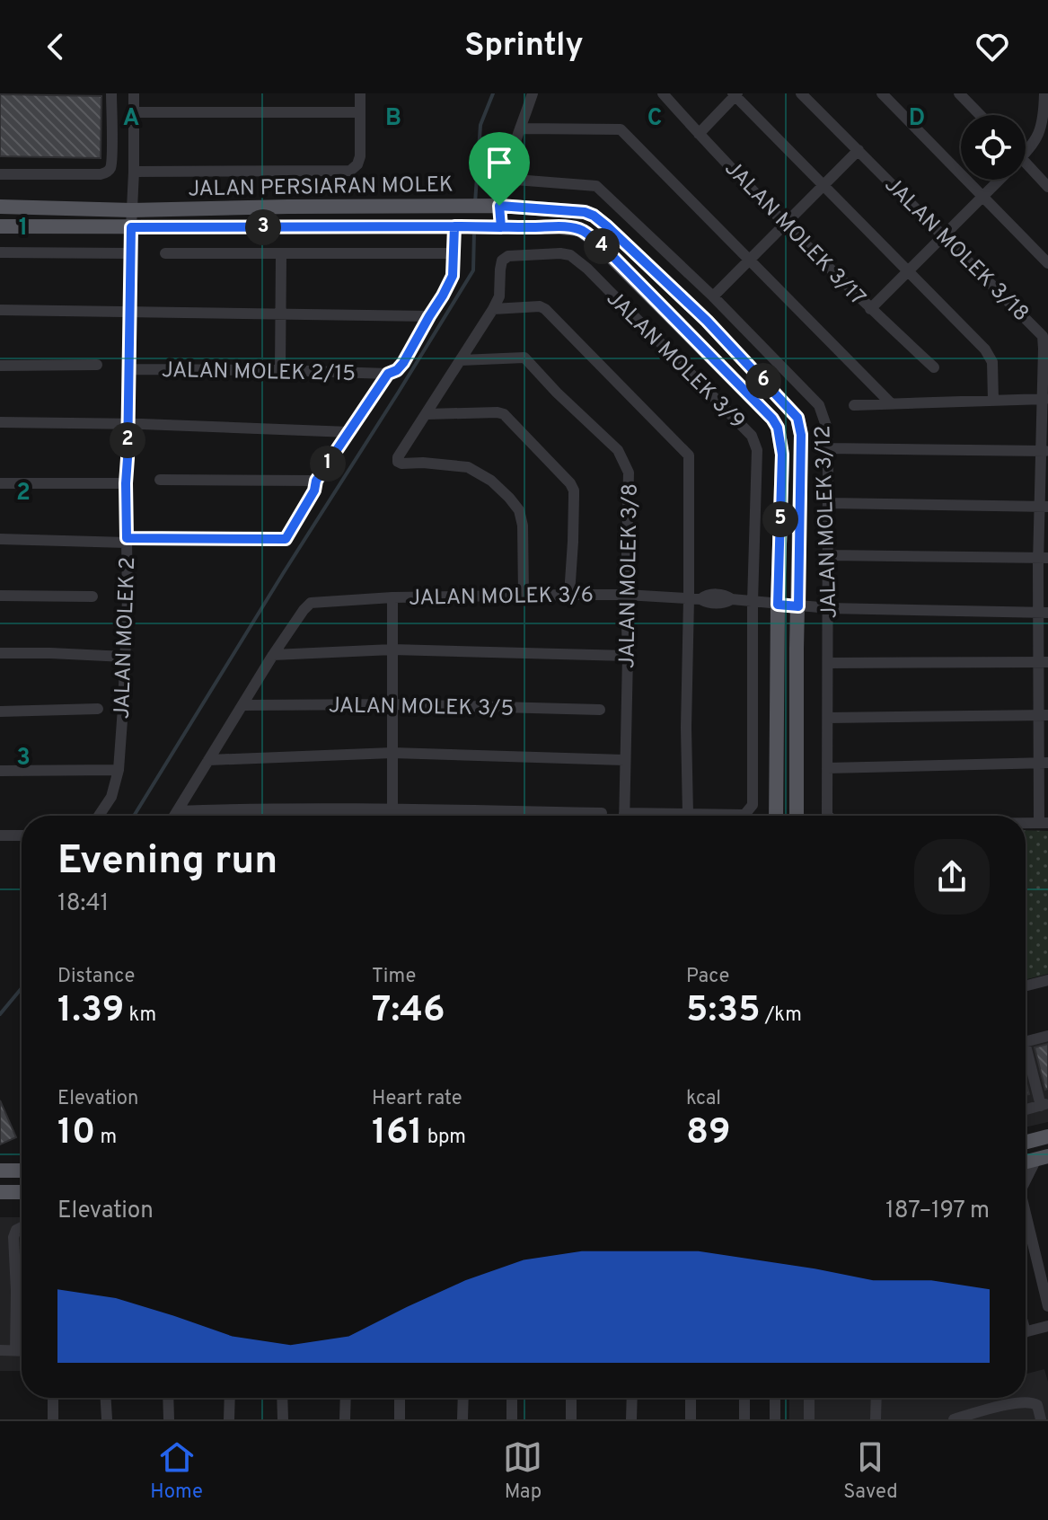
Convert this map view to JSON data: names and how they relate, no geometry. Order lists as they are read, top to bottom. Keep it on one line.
{"streets":{"main road":["JALAN PERSIARAN MOLEK"],"street":["JALAN MOLEK 3/17","JALAN MOLEK 3/18","JALAN MOLEK 3/9","JALAN MOLEK 2/15","JALAN MOLEK 3/12","JALAN MOLEK 3/8","JALAN MOLEK 3/6","JALAN MOLEK 2","JALAN MOLEK 3/5"]},"crossings":[["JALAN PERSIARAN MOLEK","JALAN MOLEK 3/6"],["JALAN PERSIARAN MOLEK","JALAN MOLEK 2"],["JALAN MOLEK 3/18","JALAN MOLEK 3/6"],["JALAN MOLEK 3/9","JALAN MOLEK 3/6"],["JALAN MOLEK 2/15","JALAN MOLEK 2"],["JALAN MOLEK 3/12","JALAN MOLEK 3/6"],["JALAN MOLEK 3/8","JALAN MOLEK 3/6"]],"page":{"header":"Sprintly","pins":["3","4","6","2","1","5"],"heading":["Evening run","18:41"],"stats":[["Distance","1.39 km"],["Time","7:46"],["Pace","5:35 /km"],["Elevation","10 m"],["Heart rate","161 bpm"],["kcal","89"]],"chart":["Elevation","187–197 m"],"tabs":["Home","Map","Saved"]},"grid":{"columns":["A","B","C","D"],"rows":["1","2","3"]}}
